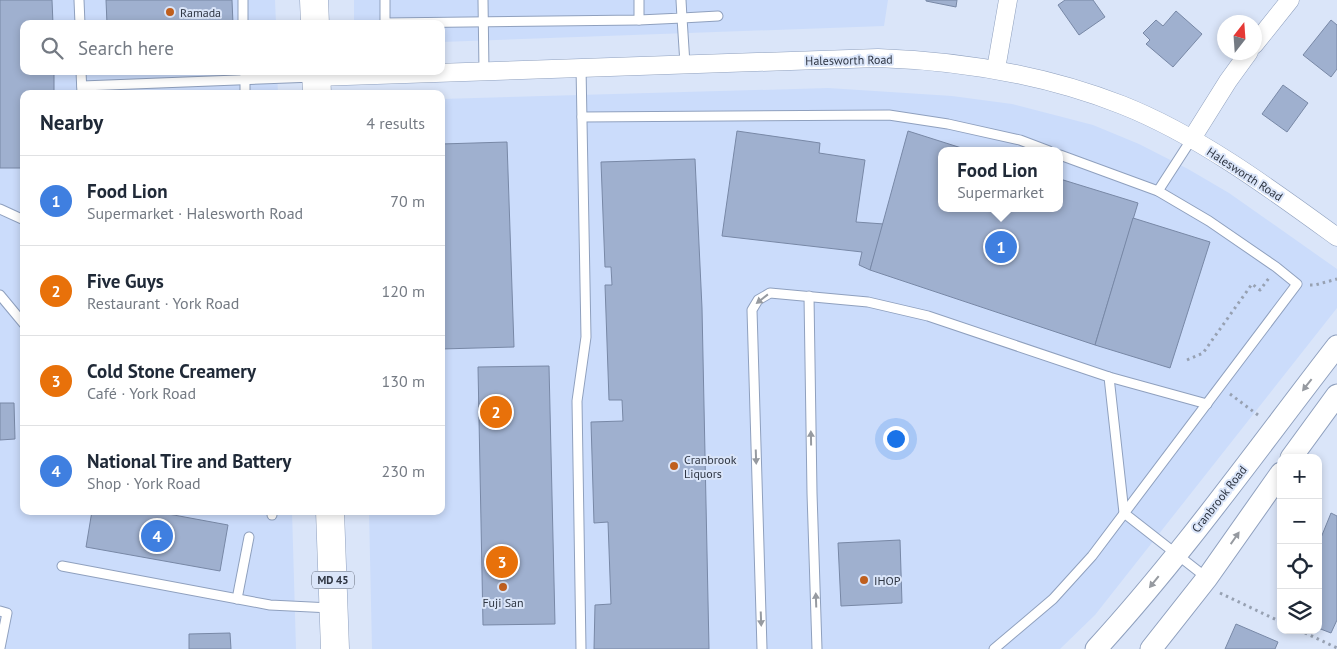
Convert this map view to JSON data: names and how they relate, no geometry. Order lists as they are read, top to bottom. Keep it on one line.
{"streets":{"main road":["MD 45"],"street":["Halesworth Road","Cranbrook Road"]},"places":["Ramada","Cranbrook Liquors","IHOP","Fuji San"],"north":"top","page":{"search":"Search here","heading":["Nearby","4 results"],"popup":["Food Lion","Supermarket"],"list":[{"mark":"1","name":"Food Lion","note":"Supermarket · Halesworth Road","value":"70 m"},{"mark":"2","name":"Five Guys","note":"Restaurant · York Road","value":"120 m"},{"mark":"3","name":"Cold Stone Creamery","note":"Café · York Road","value":"130 m"},{"mark":"4","name":"National Tire and Battery","note":"Shop · York Road","value":"230 m"}],"pins":["1","2","4","3"],"map_buttons":["+","−"]}}
